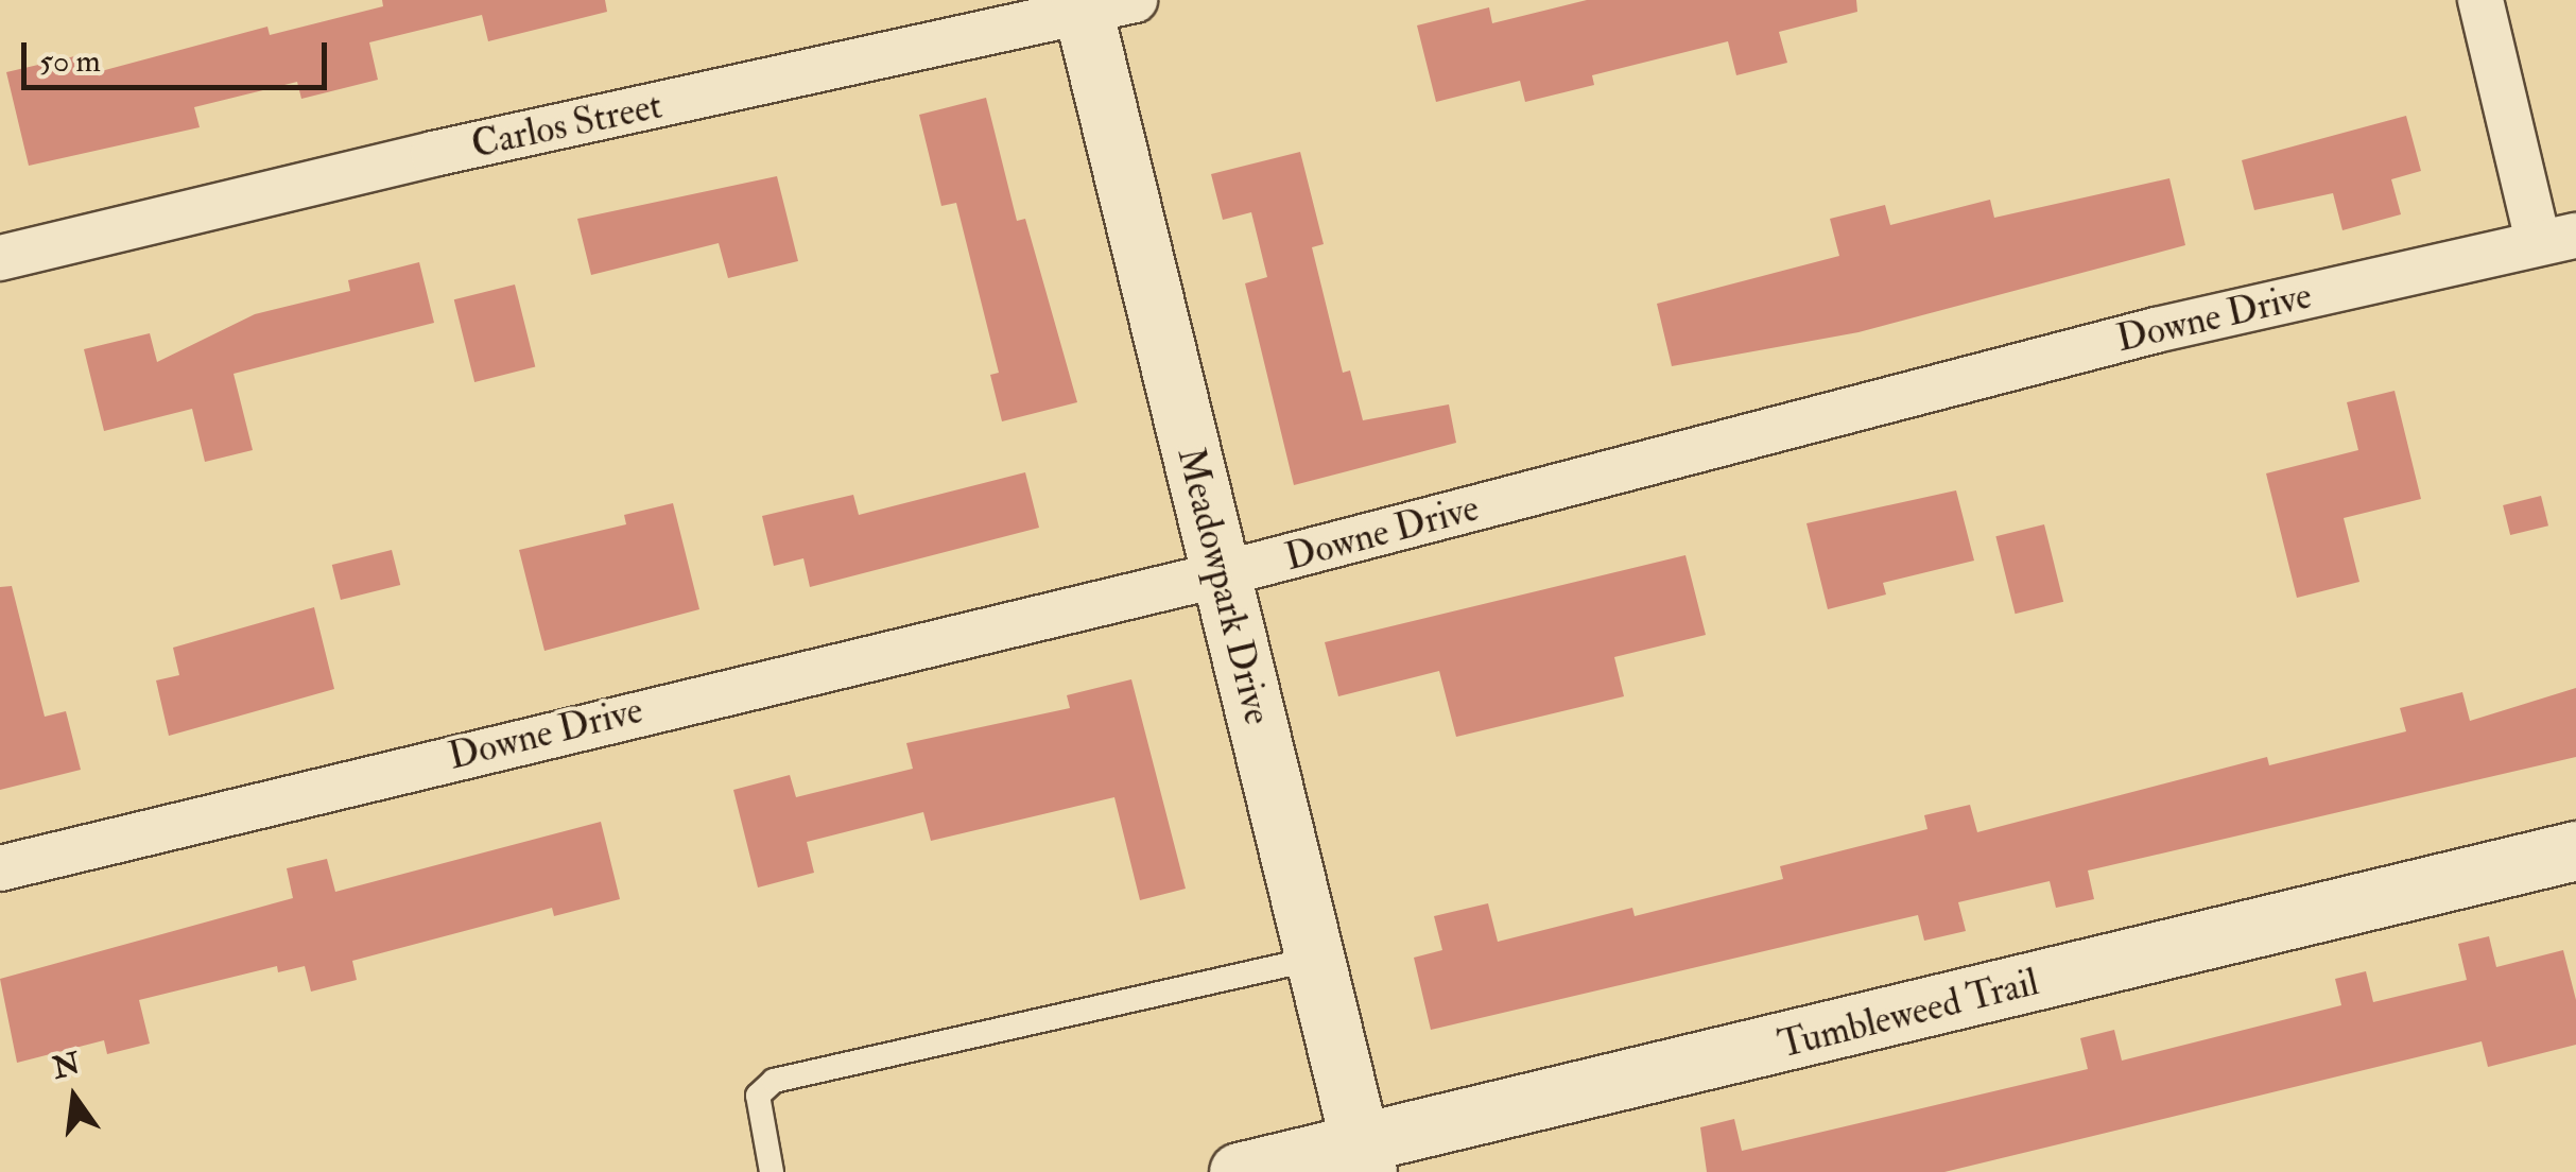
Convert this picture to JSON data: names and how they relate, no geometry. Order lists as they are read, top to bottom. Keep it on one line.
{"streets":{"street":["Carlos Street","Downe Drive","Meadowpark Drive","Tumbleweed Trail"]},"crossings":[["Carlos Street","Meadowpark Drive"],["Downe Drive","Meadowpark Drive"],["Meadowpark Drive","Tumbleweed Trail"]],"scale_bar":"50 m","north":"top"}
